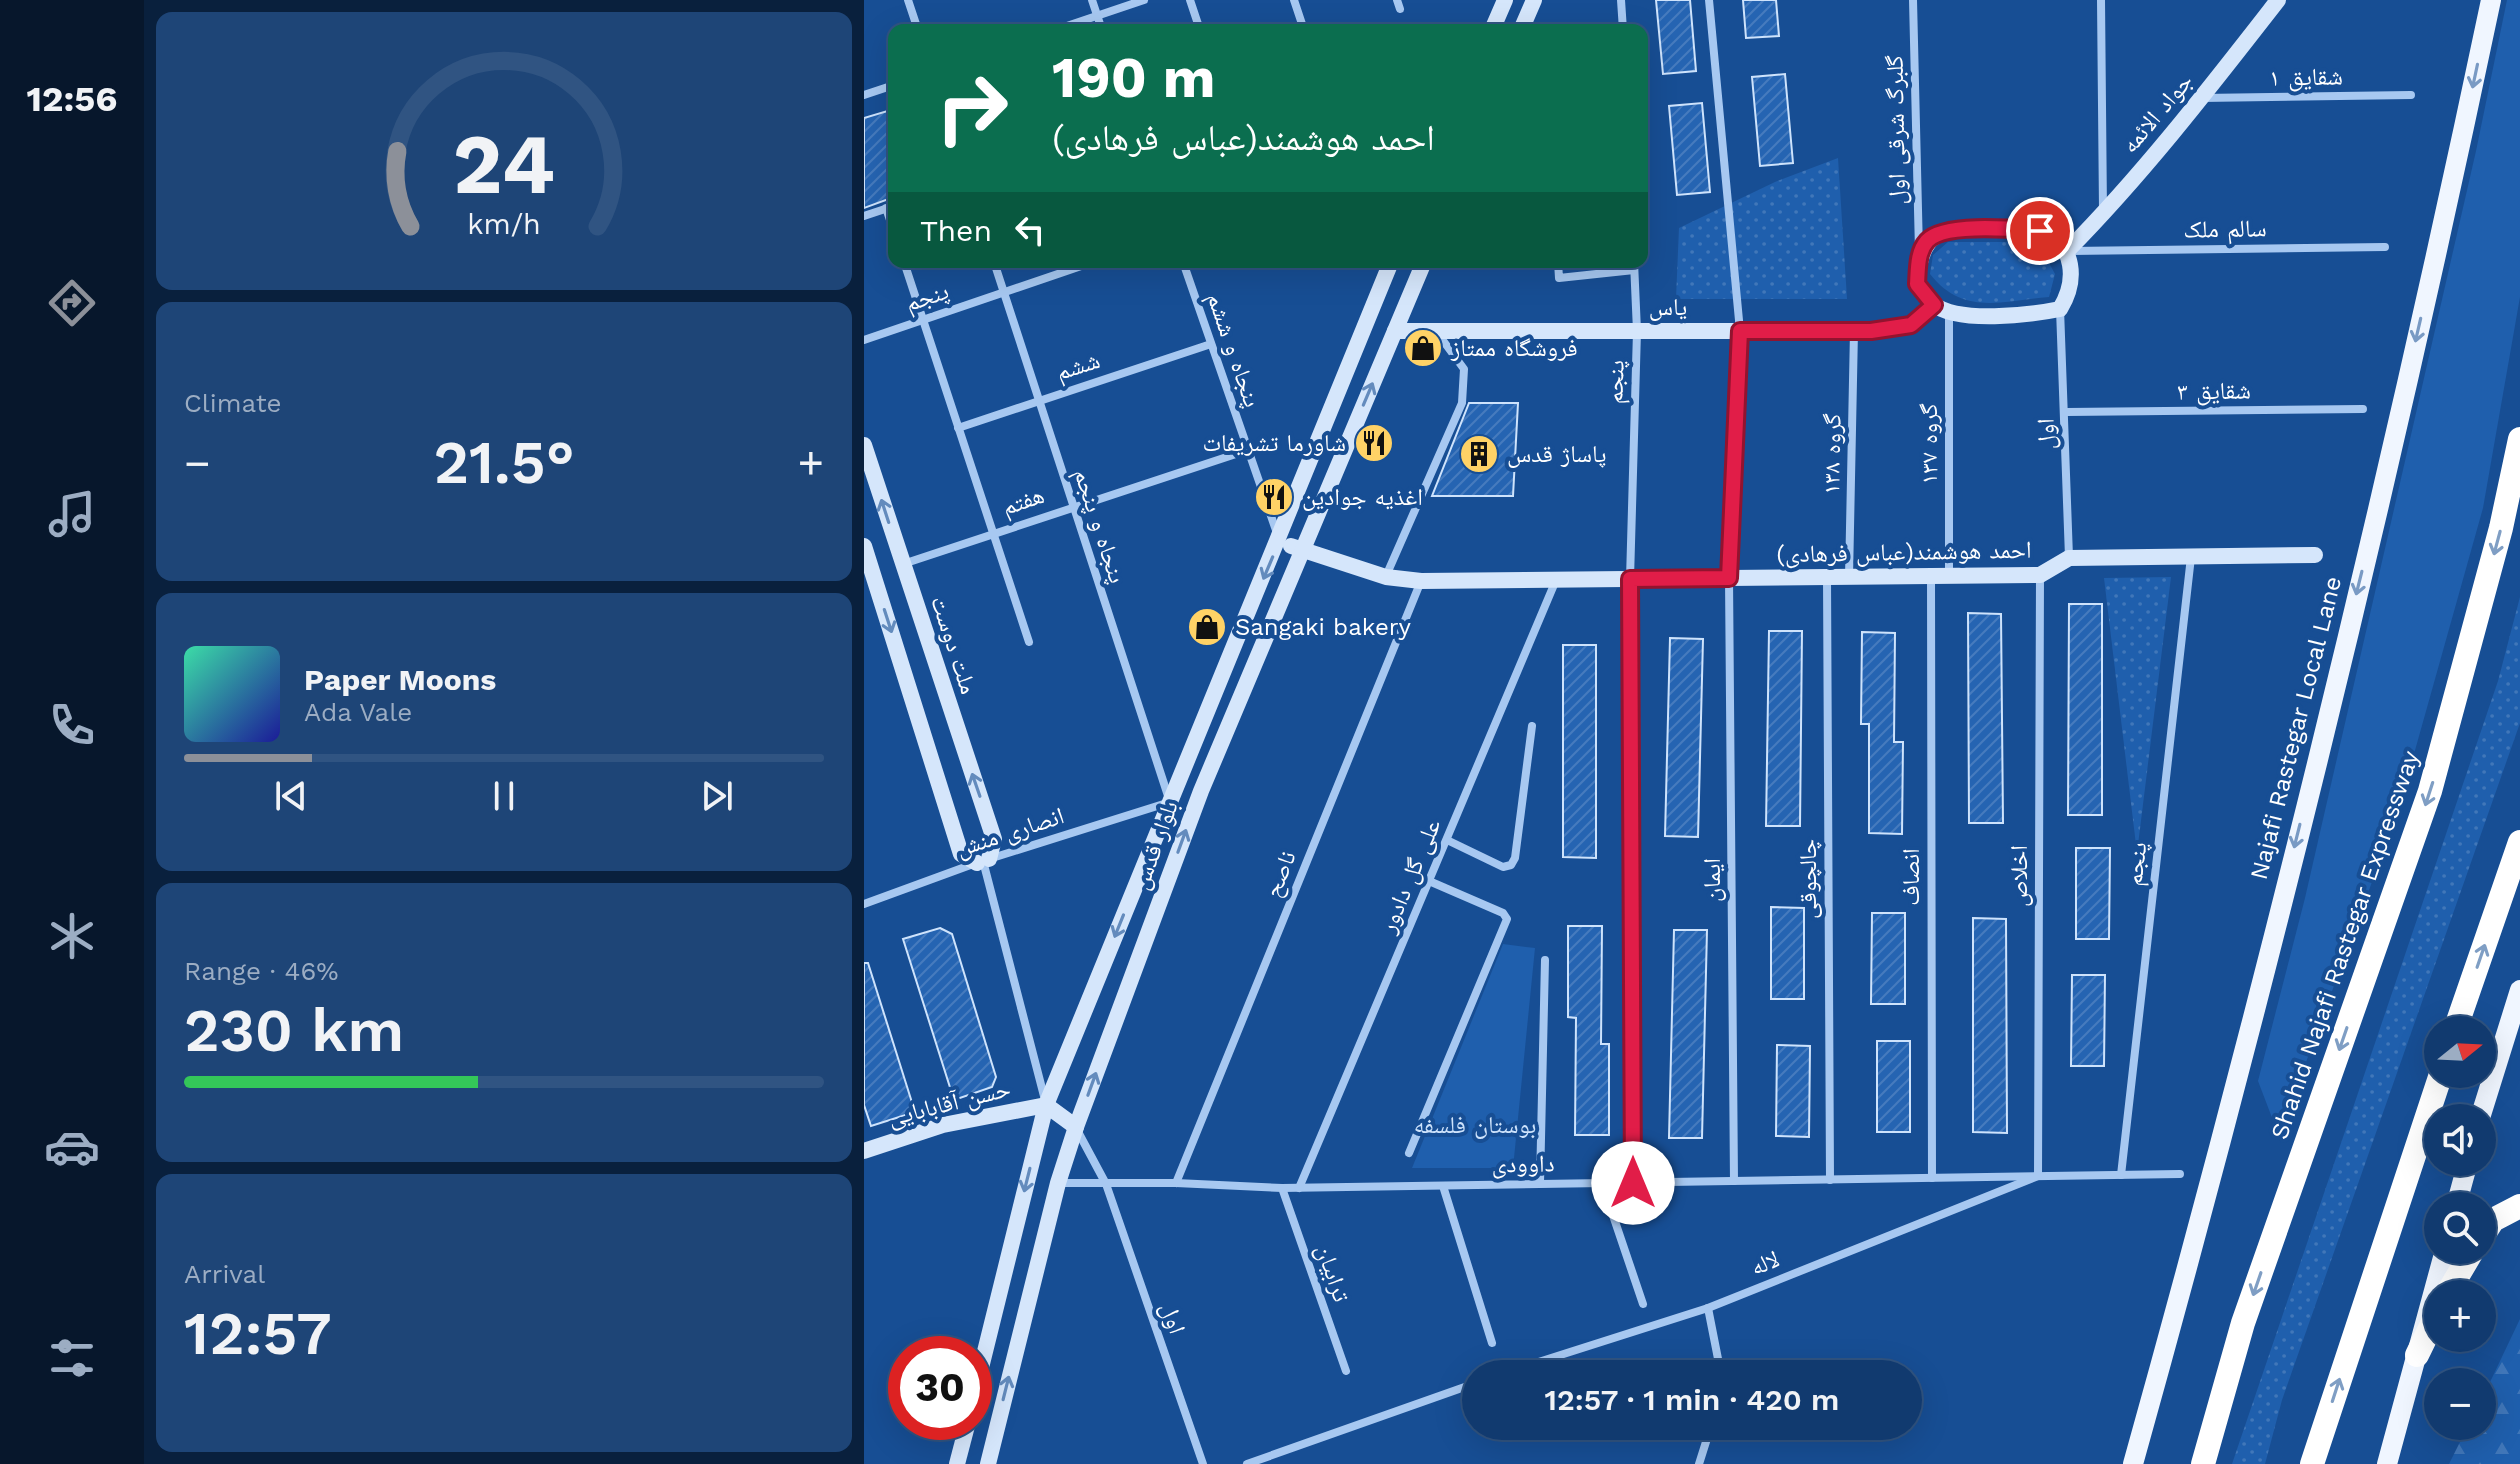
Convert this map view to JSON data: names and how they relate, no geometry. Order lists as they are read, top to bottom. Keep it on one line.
{"streets":{"highway":["Shahid Najafi Rastegar Expressway"],"main road":["Najafi Rastegar Local Lane"],"street":["شقایق ۱","جواد الائمه","گلبرگ شرقی اول","سالم ملک","پنجم","یاس","پنجاه و ششم","ششم","شقایق ۳","اول","گروه ۱۳۷","گروه ۱۳۸","هفتم","پنجاه و پنجم","احمد هوشمند(عباس فرهادی)","ملت دوست","انصاری منش","بلوار قدس","ناصح","علی گل دادور","اخلاص","انصاف","چالچوقی","ایمان","حسن آقابابایی","داوودی","لاله","ترابیان"]},"crossings":[["شقایق ۱","جواد الائمه"],["جواد الائمه","سالم ملک"],["پنجم","یاس"],["پنجم","پنجاه و پنجم"],["پنجم","احمد هوشمند(عباس فرهادی)"],["پنجم","داوودی"],["یاس","گروه ۱۳۷"],["یاس","گروه ۱۳۸"],["یاس","بلوار قدس"],["یاس","ایمان"],["پنجاه و ششم","ششم"],["پنجاه و ششم","هفتم"],["پنجاه و ششم","احمد هوشمند(عباس فرهادی)"],["پنجاه و ششم","بلوار قدس"],["ششم","پنجاه و پنجم"],["شقایق ۳","اول"],["اول","احمد هوشمند(عباس فرهادی)"],["اول","بلوار قدس"],["اول","داوودی"],["گروه ۱۳۷","احمد هوشمند(عباس فرهادی)"],["گروه ۱۳۸","احمد هوشمند(عباس فرهادی)"],["هفتم","پنجاه و پنجم"],["هفتم","ملت دوست"],["پنجاه و پنجم","انصاری منش"],["پنجاه و پنجم","بلوار قدس"],["احمد هوشمند(عباس فرهادی)","بلوار قدس"],["احمد هوشمند(عباس فرهادی)","ناصح"],["احمد هوشمند(عباس فرهادی)","علی گل دادور"],["احمد هوشمند(عباس فرهادی)","اخلاص"],["احمد هوشمند(عباس فرهادی)","انصاف"],["احمد هوشمند(عباس فرهادی)","چالچوقی"],["احمد هوشمند(عباس فرهادی)","ایمان"],["ملت دوست","انصاری منش"],["انصاری منش","بلوار قدس"],["بلوار قدس","حسن آقابابایی"],["بلوار قدس","داوودی"],["ناصح","داوودی"],["علی گل دادور","داوودی"],["اخلاص","داوودی"],["اخلاص","لاله"],["انصاف","داوودی"],["چالچوقی","داوودی"],["ایمان","داوودی"],["داوودی","لاله"],["داوودی","ترابیان"]],"one_way":["Najafi Rastegar Local Lane"],"parks":["بوستان فلسفه"],"places":{"shop":["فروشگاه ممتاز","Sangaki bakery"],"restaurant":["شاورما تشریفات","اغذیه جوادین"],"building":["پاساژ قدس"]},"north":"right","page":{"tabs":"12:56","turn":["190 m","احمد هوشمند(عباس فرهادی)"],"then":"Then","tile":["Climate",["Range · 46%","230 km"],["Arrival","12:57"]],"heat":["−","21.5°","+"],"song":["Paper Moons","Ada Vale"],"map_buttons":["+","−"],"limit":"30","trip":"12:57 · 1 min · 420 m","gauge":["24","km/h"]}}
